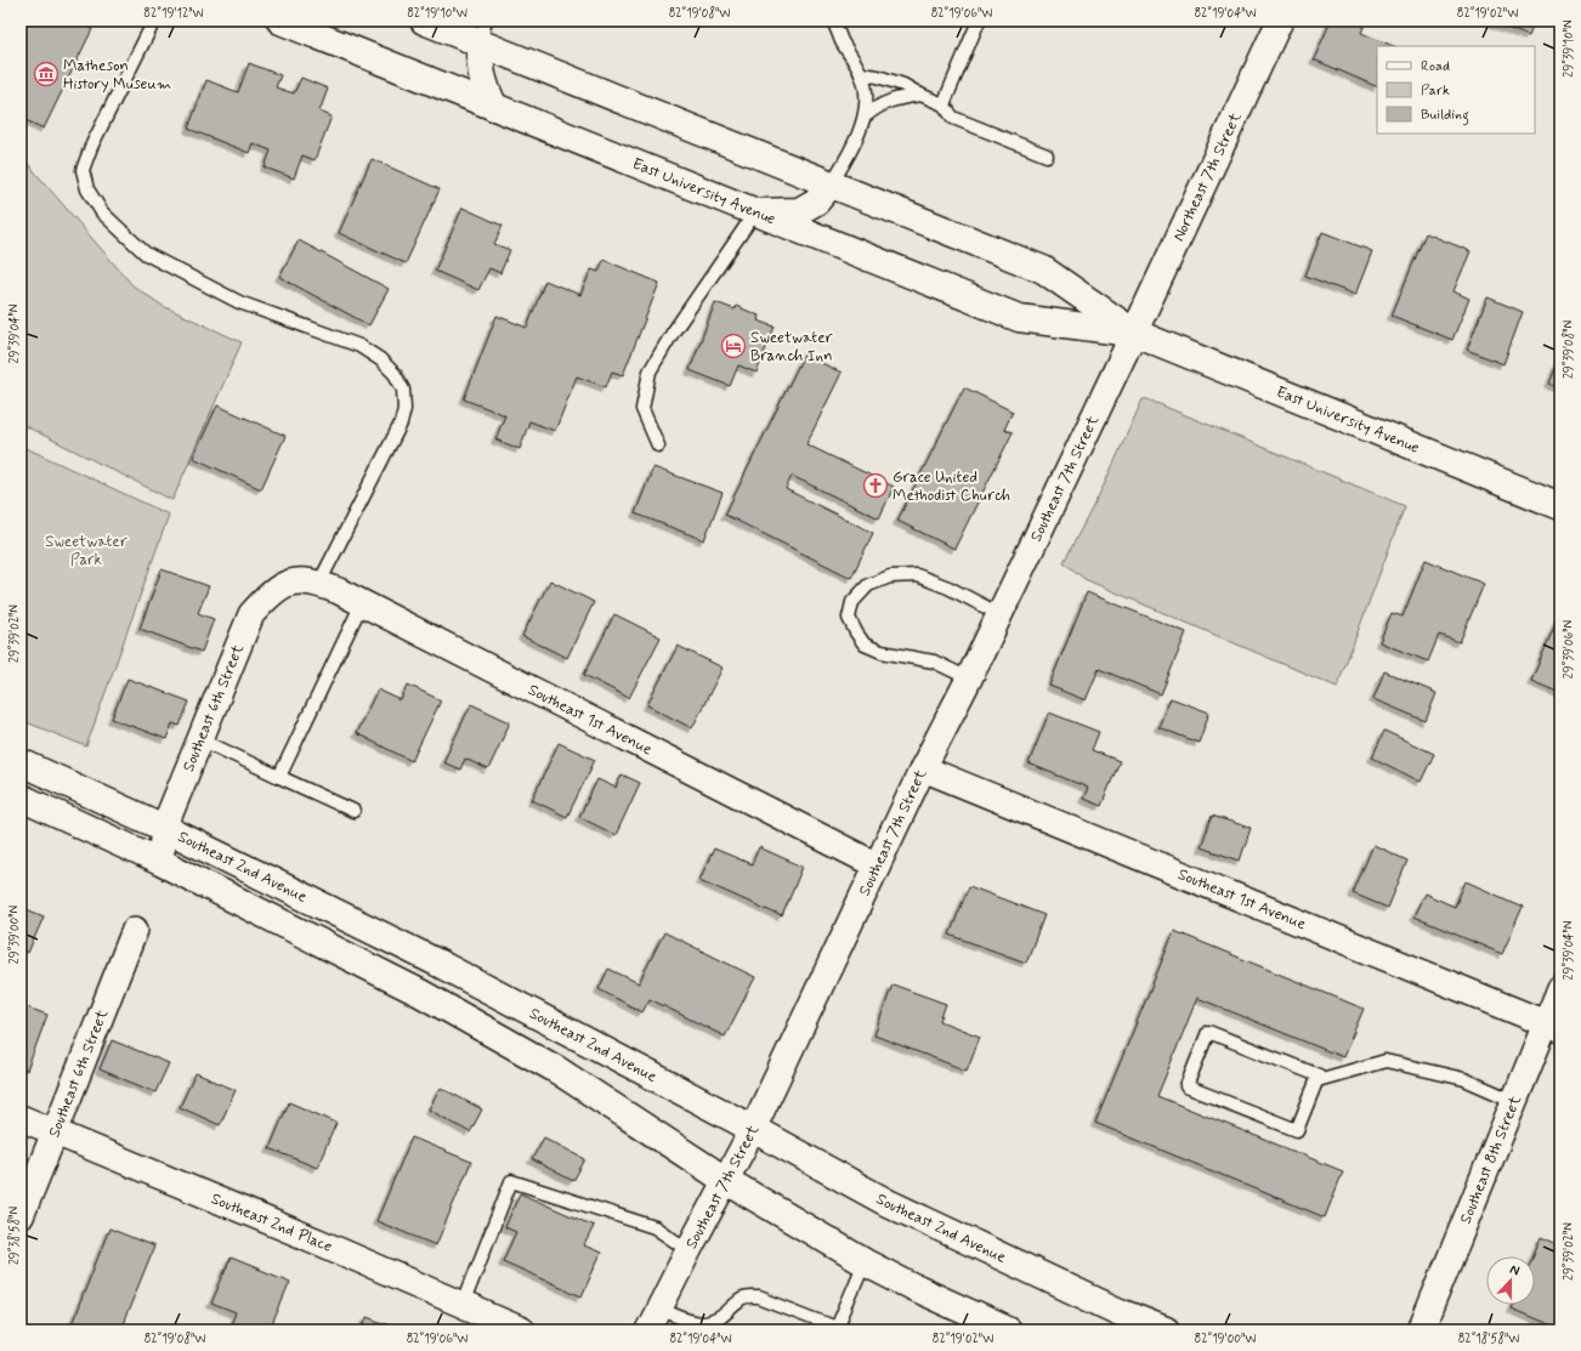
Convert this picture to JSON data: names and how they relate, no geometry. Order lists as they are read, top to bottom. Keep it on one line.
{"streets":{"main road":["East University Avenue","Southeast 2nd Avenue"],"street":["Northeast 7th Street","Southeast 7th Street","Southeast 6th Street","Southeast 1st Avenue","Southeast 8th Street","Southeast 2nd Place"]},"crossings":[["Northeast 7th Street","East University Avenue"],["Northeast 7th Street","Southeast 7th Street"],["East University Avenue","Southeast 7th Street"],["Southeast 7th Street","Southeast 1st Avenue"],["Southeast 7th Street","Southeast 2nd Avenue"],["Southeast 6th Street","Southeast 1st Avenue"],["Southeast 6th Street","Southeast 2nd Avenue"],["Southeast 6th Street","Southeast 2nd Place"],["Southeast 1st Avenue","Southeast 8th Street"]],"parks":["Sweetwater Park"],"places":{"museum":["Matheson History Museum"],"hotel":["Sweetwater Branch Inn"],"church":["Grace United Methodist Church"]},"legend":["Road","Park","Building"],"north":"top","coordinates":["82°19'12\"W","82°19'10\"W","82°19'08\"W","82°19'06\"W","82°19'04\"W","82°19'02\"W","29°39'10\"N","29°39'04\"N","29°39'08\"N","29°39'02\"N","29°39'06\"N","29°39'00\"N","29°38'58\"N","82°19'00\"W","82°18'58\"W"]}
